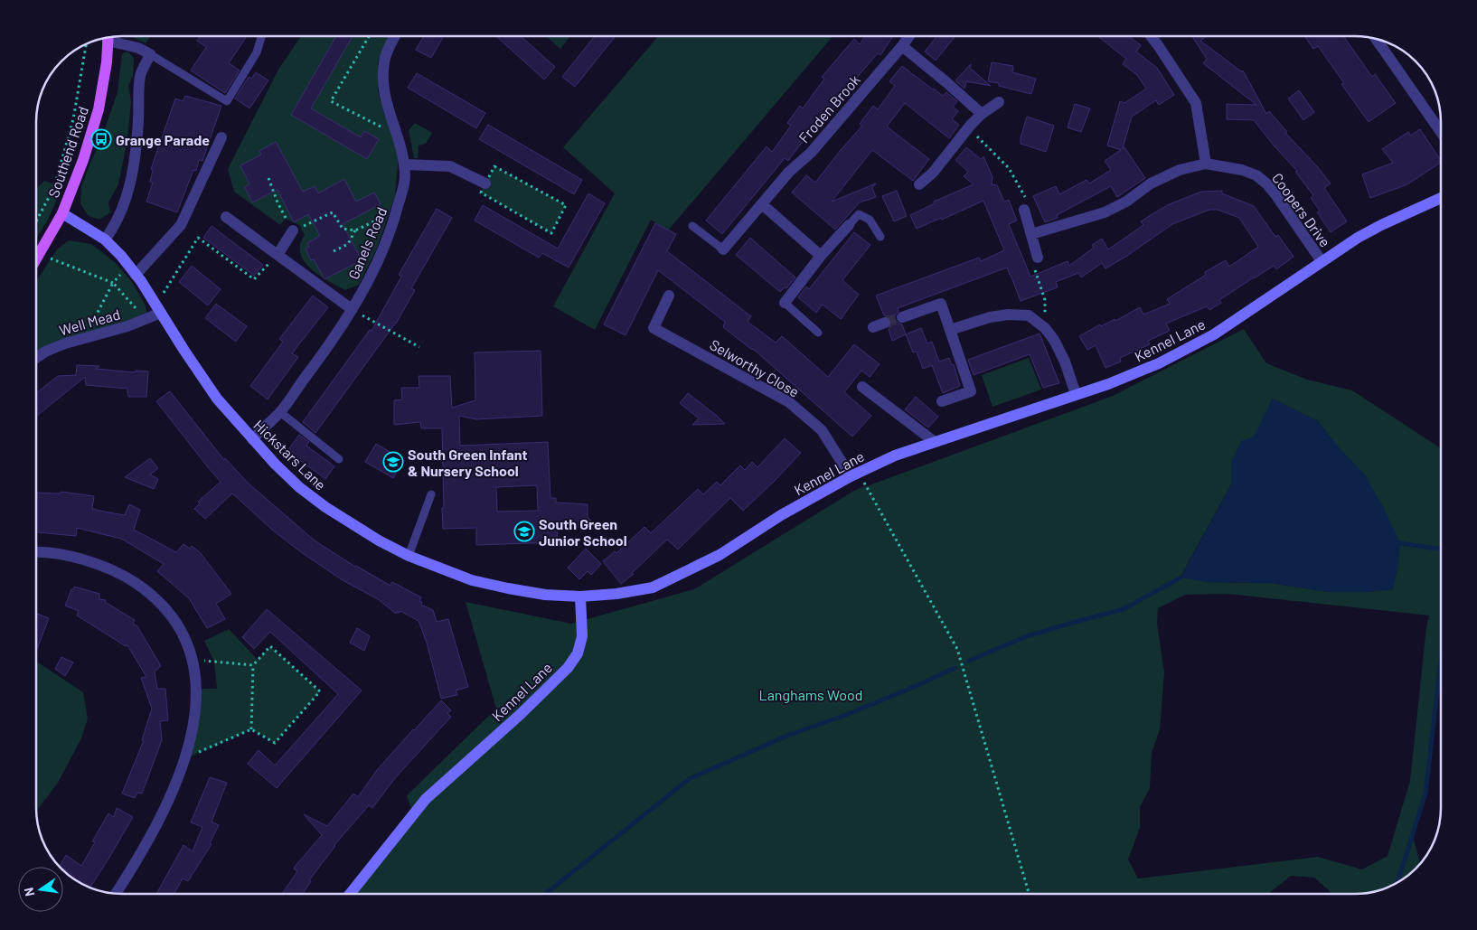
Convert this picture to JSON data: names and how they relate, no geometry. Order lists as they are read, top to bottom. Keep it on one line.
{"streets":{"main road":["Southend Road"],"street":["Froden Brook","Coopers Drive","Ganels Road","Well Mead","Kennel Lane","Selworthy Close","Hickstars Lane"]},"crossings":[["Southend Road","Hickstars Lane"],["Coopers Drive","Kennel Lane"],["Ganels Road","Hickstars Lane"],["Well Mead","Hickstars Lane"],["Kennel Lane","Selworthy Close"],["Kennel Lane","Hickstars Lane"]],"parks":["Langhams Wood"],"places":{"bus stop":["Grange Parade"],"school or university":["South Green Infant & Nursery School","South Green Junior School"]},"north":"left"}
